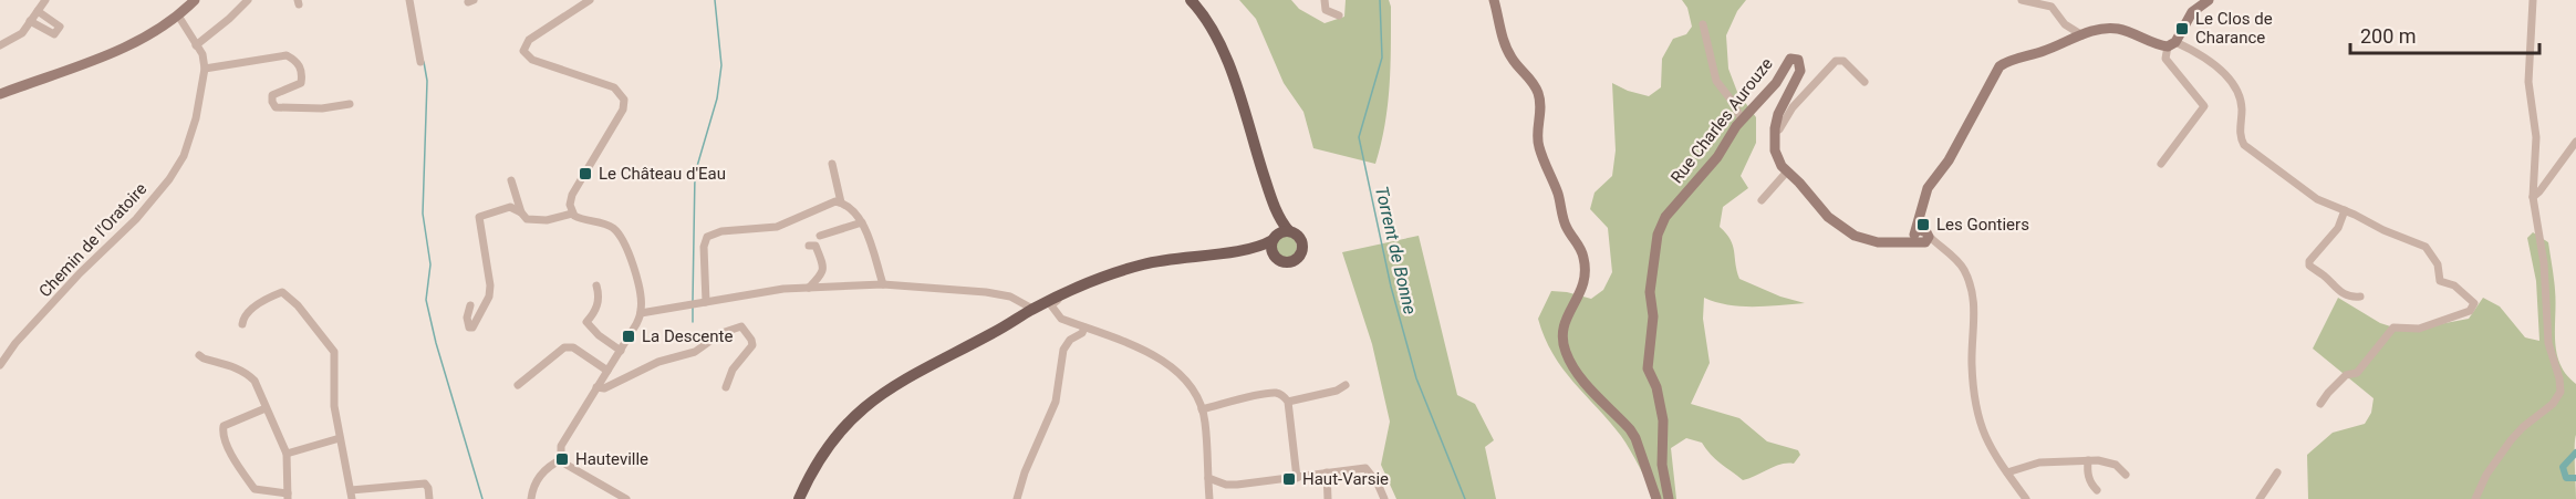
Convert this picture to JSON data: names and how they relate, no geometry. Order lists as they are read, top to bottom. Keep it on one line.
{"streets":{"street":["Rue Charles Aurouze","Chemin de l'Oratoire"]},"water":["Torrent de Bonne"],"places":{"transit":["Le Clos de Charance","Le Château d'Eau","Les Gontiers","La Descente","Hauteville","Haut-Varsie"]},"scale_bar":"200 m"}
